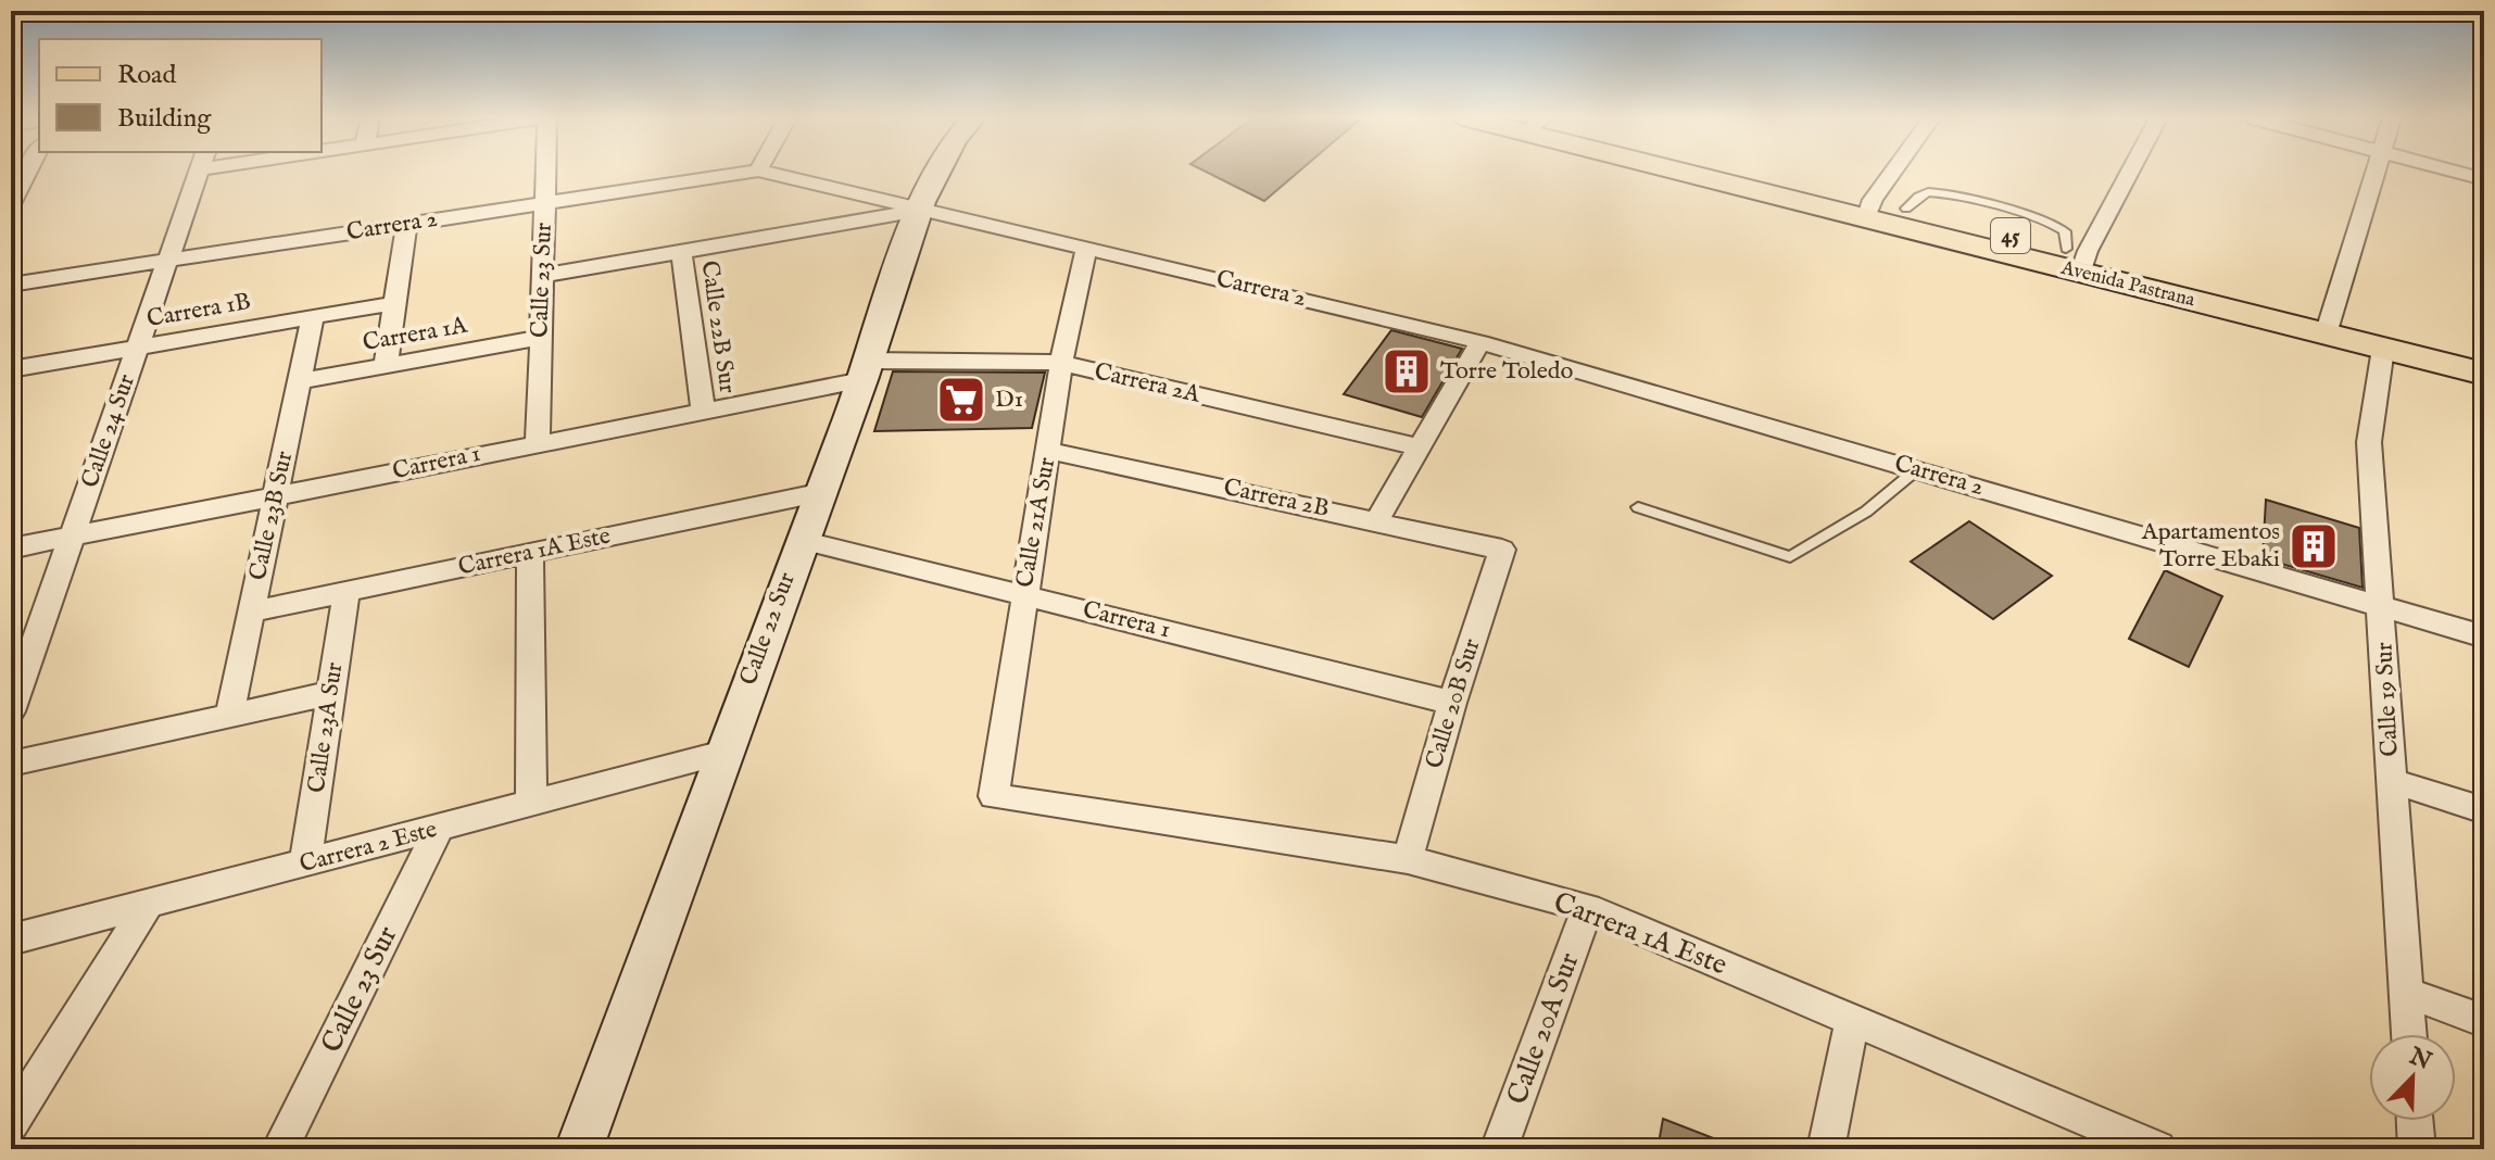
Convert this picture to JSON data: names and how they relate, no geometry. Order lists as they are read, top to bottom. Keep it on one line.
{"streets":{"main road":["45","Avenida Pastrana","Calle 22 Sur"],"street":["Carrera 2","Calle 23 Sur","Carrera 1B","Calle 22B Sur","Carrera 1A","Carrera 2A","Calle 24 Sur","Carrera 1","Carrera 2B","Calle 23B Sur","Calle 21A Sur","Carrera 1A Este","Calle 19 Sur","Calle 20B Sur","Calle 23A Sur","Carrera 2 Este","Calle 20A Sur"]},"crossings":[["Carrera 2","Calle 23 Sur"],["Carrera 2","Calle 24 Sur"],["Carrera 2","Calle 21A Sur"],["Carrera 2","Calle 22 Sur"],["Carrera 2","Calle 19 Sur"],["Calle 23 Sur","Carrera 1A"],["Calle 23 Sur","Carrera 1"],["Calle 23 Sur","Carrera 2 Este"],["Avenida Pastrana","Calle 19 Sur"],["Carrera 1B","Calle 24 Sur"],["Carrera 1B","Calle 23B Sur"],["Calle 22B Sur","Carrera 1"],["Carrera 1A","Calle 23B Sur"],["Carrera 2A","Carrera 1"],["Carrera 2A","Calle 21A Sur"],["Carrera 2A","Calle 22 Sur"],["Calle 24 Sur","Carrera 1"],["Carrera 1","Calle 23B Sur"],["Carrera 1","Calle 21A Sur"],["Carrera 1","Calle 22 Sur"],["Carrera 1","Calle 20B Sur"],["Carrera 2B","Calle 21A Sur"],["Carrera 2B","Calle 20B Sur"],["Calle 23B Sur","Carrera 1A Este"],["Calle 21A Sur","Carrera 1A Este"],["Carrera 1A Este","Calle 22 Sur"],["Carrera 1A Este","Calle 20B Sur"],["Carrera 1A Este","Calle 23A Sur"],["Carrera 1A Este","Calle 20A Sur"],["Calle 22 Sur","Carrera 2 Este"],["Calle 23A Sur","Carrera 2 Este"]],"places":{"building":["Torre Toledo","Apartamentos Torre Ebaki"],"supermarket":["D1"]},"legend":["Road","Building"],"north":"top right"}
